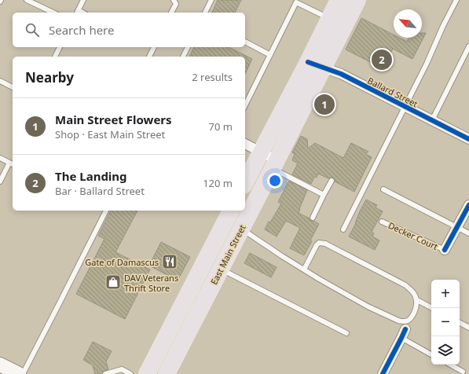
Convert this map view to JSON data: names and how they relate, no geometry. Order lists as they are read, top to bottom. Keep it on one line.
{"streets":{"main road":["East Main Street"],"street":["Ballard Street"],"lane":["Decker Court"]},"crossings":[["Ballard Street","East Main Street"]],"places":{"restaurant":["Gate of Damascus"],"shop":["DAV Veterans Thrift Store"]},"north":"top left","page":{"search":"Search here","pins":["2","1"],"heading":["Nearby","2 results"],"list":[{"mark":"1","name":"Main Street Flowers","note":"Shop · East Main Street","value":"70 m"},{"mark":"2","name":"The Landing","note":"Bar · Ballard Street","value":"120 m"}],"map_buttons":["+","−"]}}
